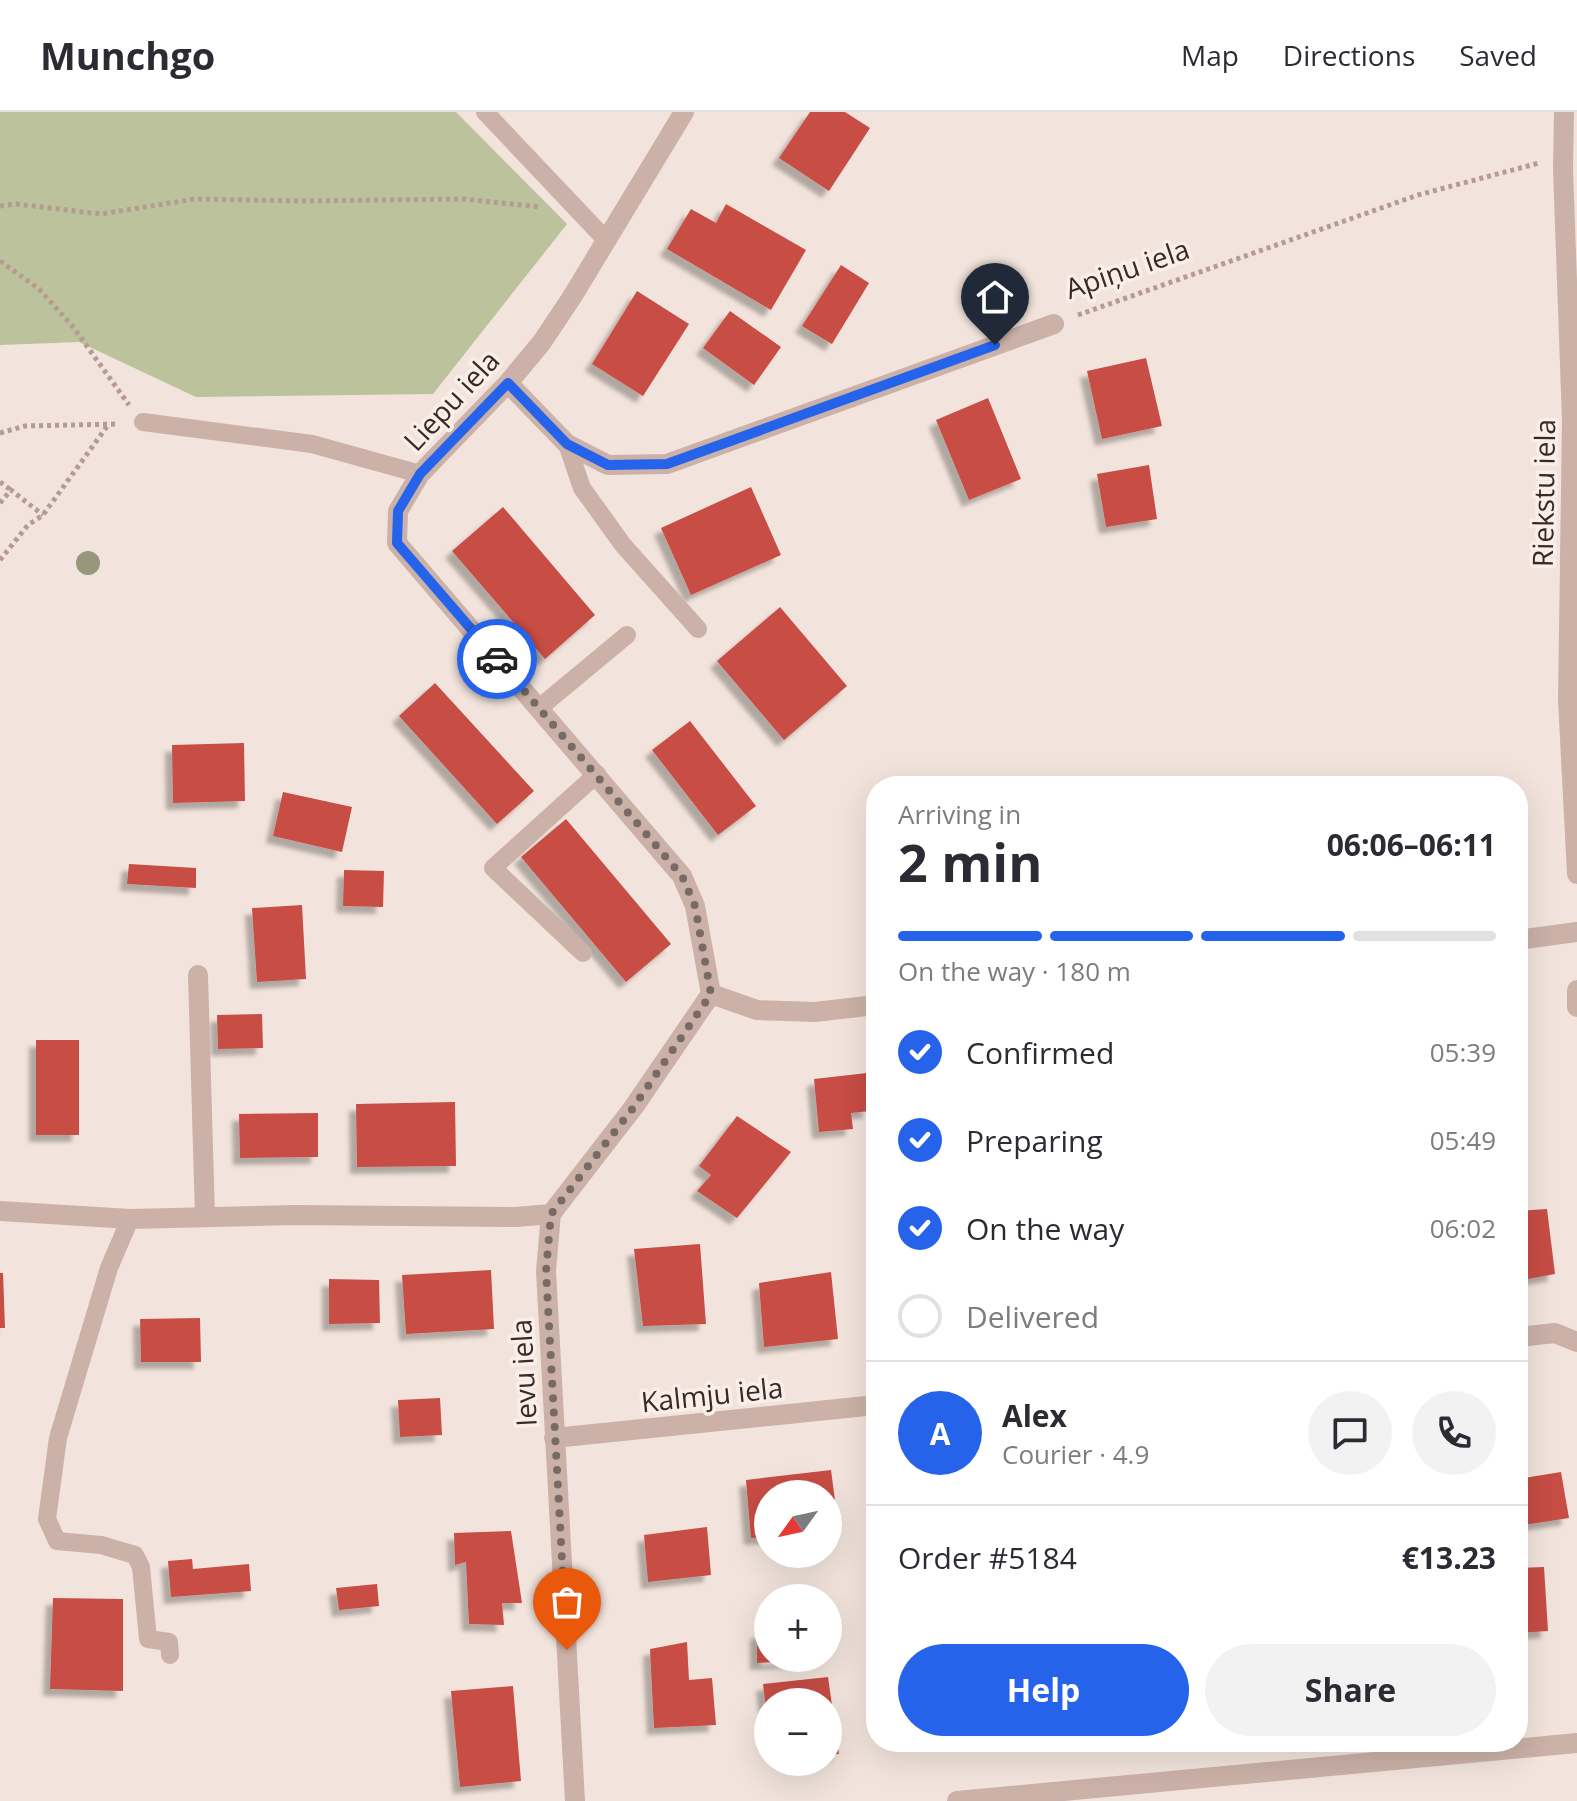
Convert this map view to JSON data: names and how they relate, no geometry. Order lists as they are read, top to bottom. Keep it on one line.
{"streets":{"street":["Apiņu iela","Liepu iela","Riekstu iela","Ievu iela","Kalmju iela"]},"crossings":[["Apiņu iela","Liepu iela"],["Apiņu iela","Riekstu iela"],["Ievu iela","Kalmju iela"]],"north":"bottom left","page":{"header":"Munchgo","nav":["Map","Directions","Saved"],"heading":["2 min","Arriving in","06:06–06:11"],"panel":["Alex","Courier · 4.9","Order #5184","€13.23"],"bar":"On the way · 180 m","list":[["Confirmed","05:39"],["Preparing","05:49"],["On the way","06:02"],"Delivered"],"round":"A","map_buttons":["+","−"],"buttons":["Help","Share"]}}
